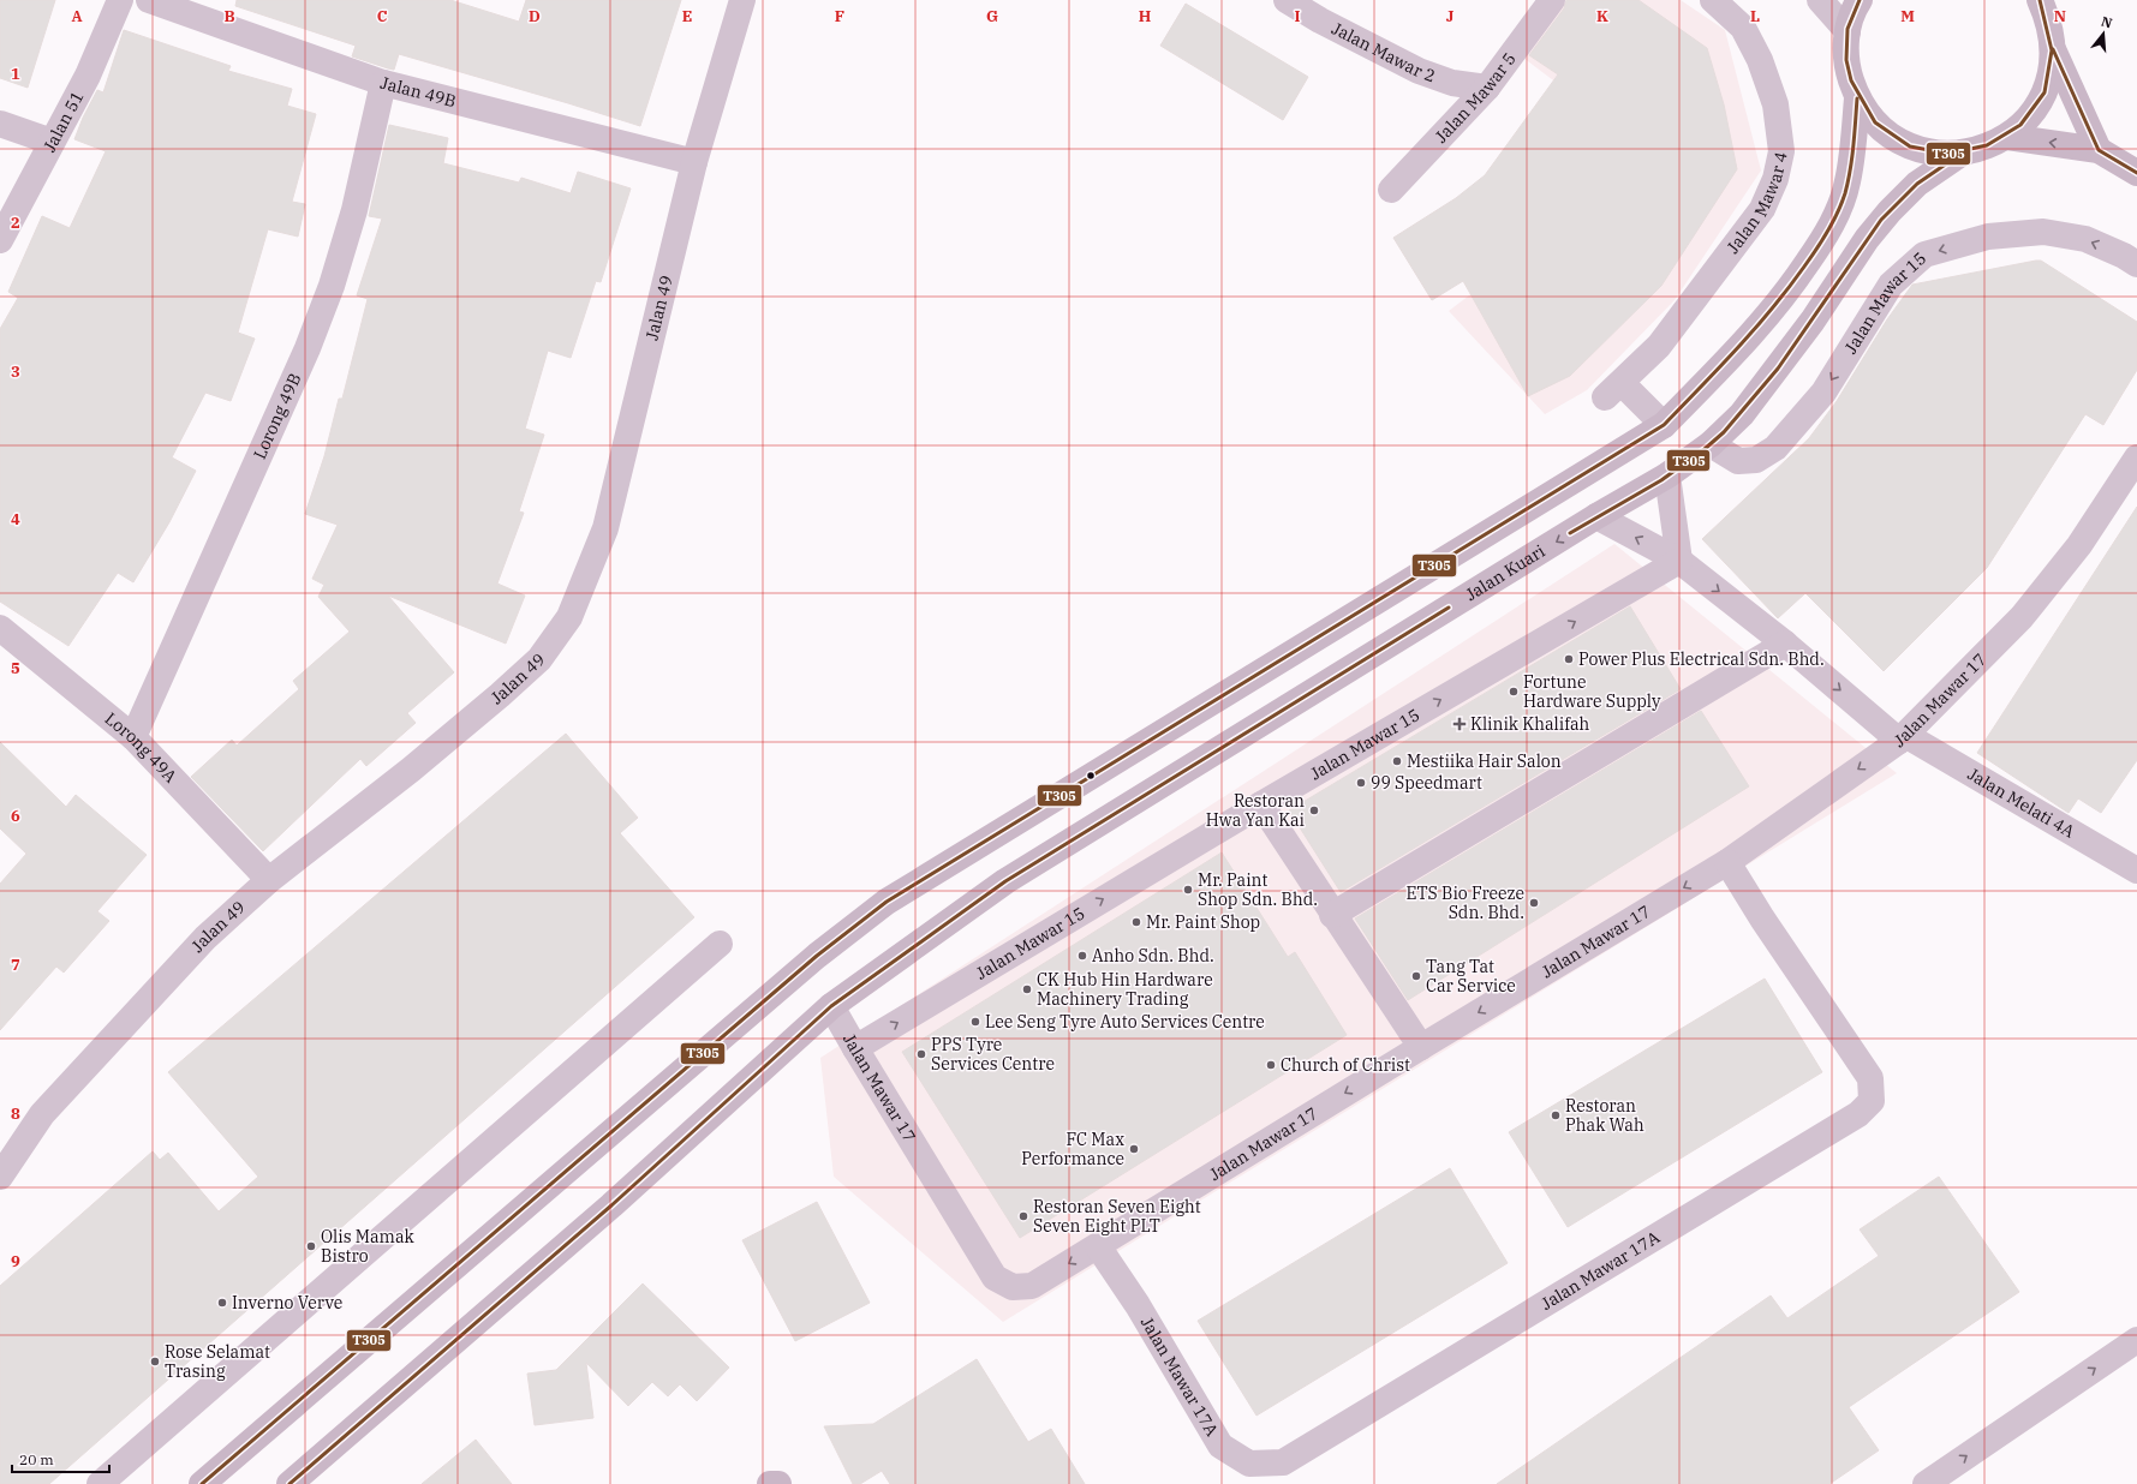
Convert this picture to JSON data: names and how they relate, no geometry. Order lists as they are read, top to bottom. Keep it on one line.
{"streets":{"street":["Jalan Mawar 2","Jalan 49B","Jalan Mawar 5","Jalan 51","Jalan Mawar 4","Jalan Mawar 15","Jalan 49","Lorong 49B","Jalan Kuari","Jalan Mawar 17","Lorong 49A","Jalan Melati 4A","Jalan Mawar 17A"]},"crossings":[["Jalan Mawar 2","Jalan Mawar 5"],["Jalan 49B","Jalan 49"],["Jalan 49B","Lorong 49B"],["Jalan Mawar 15","Jalan Kuari"],["Jalan Mawar 15","Jalan Mawar 17"],["Jalan 49","Lorong 49A"],["Lorong 49B","Lorong 49A"],["Jalan Kuari","Jalan Mawar 17"],["Jalan Mawar 17","Jalan Melati 4A"],["Jalan Mawar 17","Jalan Mawar 17A"]],"places":{"other":["Power Plus Electrical Sdn. Bhd.","Fortune Hardware Supply","Mestiika Hair Salon","99 Speedmart","Restoran Hwa Yan Kai","Mr. Paint Shop Sdn. Bhd.","ETS Bio Freeze Sdn. Bhd.","Mr. Paint Shop","Anho Sdn. Bhd.","Tang Tat Car Service","CK Hub Hin Hardware Machinery Trading","Lee Seng Tyre Auto Services Centre","PPS Tyre Services Centre","Church of Christ","Restoran Phak Wah","FC Max Performance","Restoran Seven Eight Seven Eight PLT","Olis Mamak Bistro","Inverno Verve","Rose Selamat Trasing"],"health":["Klinik Khalifah"]},"lines":["transit line T305"],"scale_bar":"20 m","north":"top","grid":{"columns":["A","B","C","D","E","F","G","H","I","J","K","L","M","N"],"rows":["1","2","3","4","5","6","7","8","9"]}}
